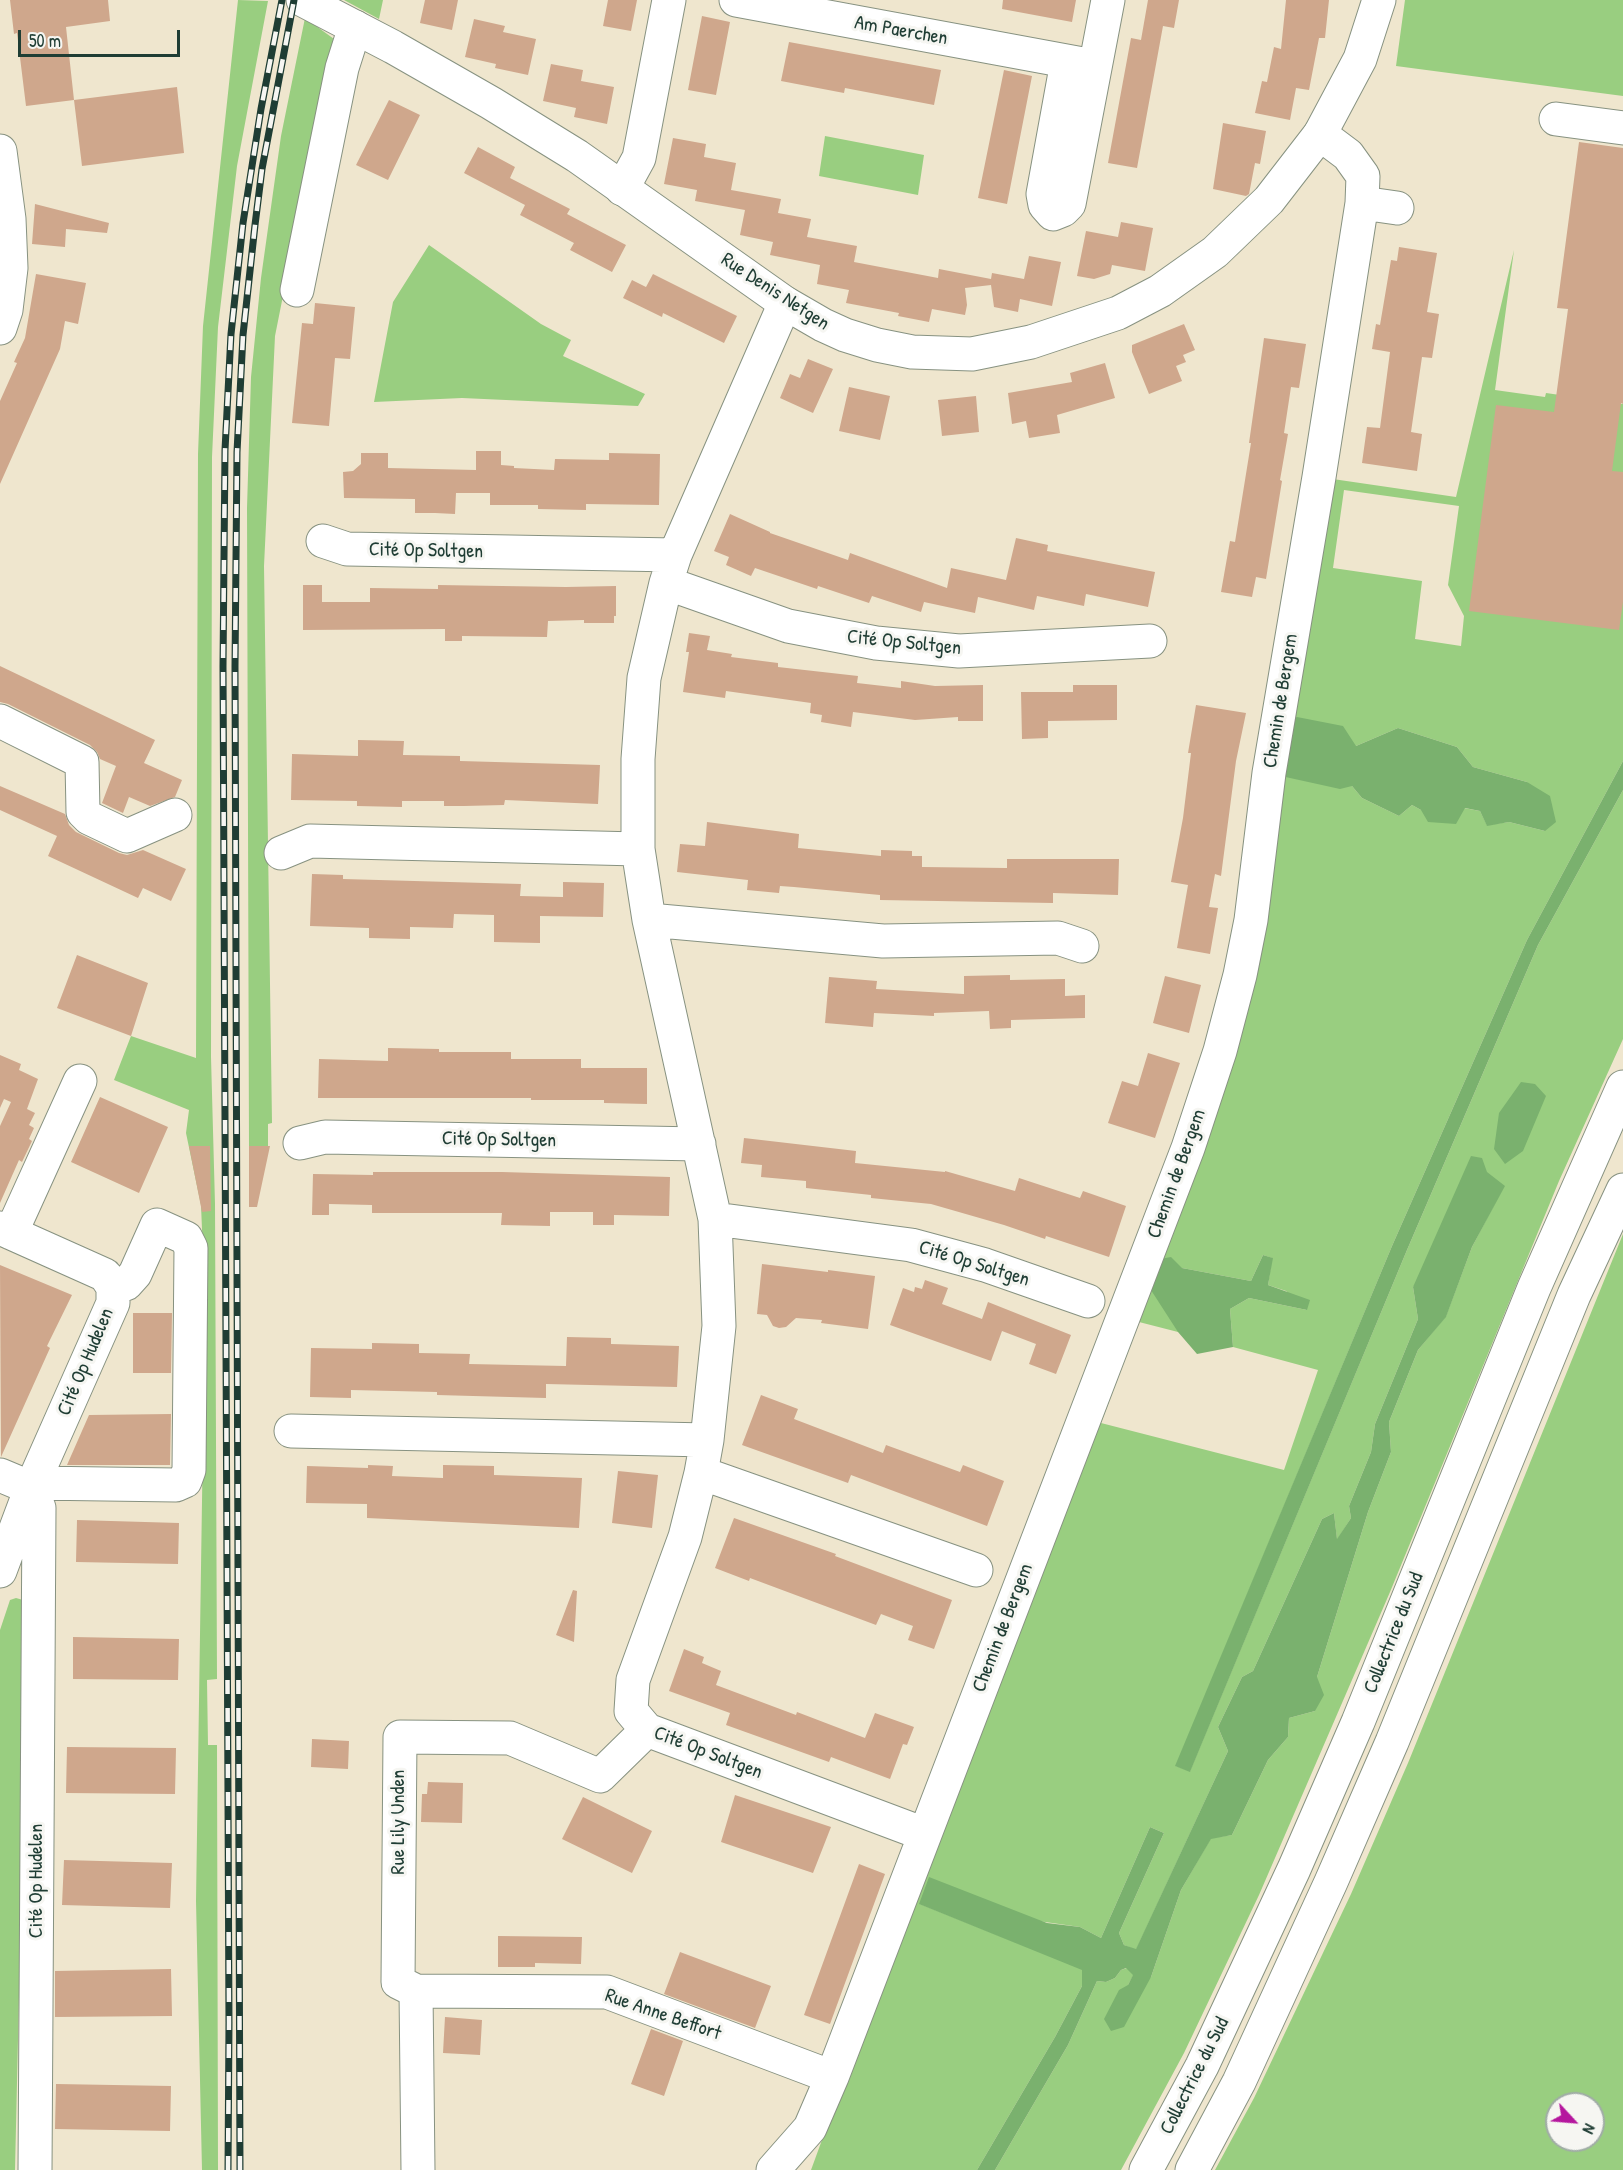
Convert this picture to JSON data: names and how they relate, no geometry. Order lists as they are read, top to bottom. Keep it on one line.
{"streets":{"main road":["Am Paerchen","Rue Denis Netgen","Cité Op Soltgen","Chemin de Bergem","Cité Op Hudelen","Collectrice du Sud","Rue Lily Unden","Rue Anne Beffort"]},"crossings":[["Rue Denis Netgen","Cité Op Soltgen"],["Rue Denis Netgen","Chemin de Bergem"],["Cité Op Soltgen","Chemin de Bergem"],["Cité Op Soltgen","Rue Lily Unden"],["Chemin de Bergem","Rue Anne Beffort"],["Rue Lily Unden","Rue Anne Beffort"]],"scale_bar":"50 m","north":"bottom right"}
